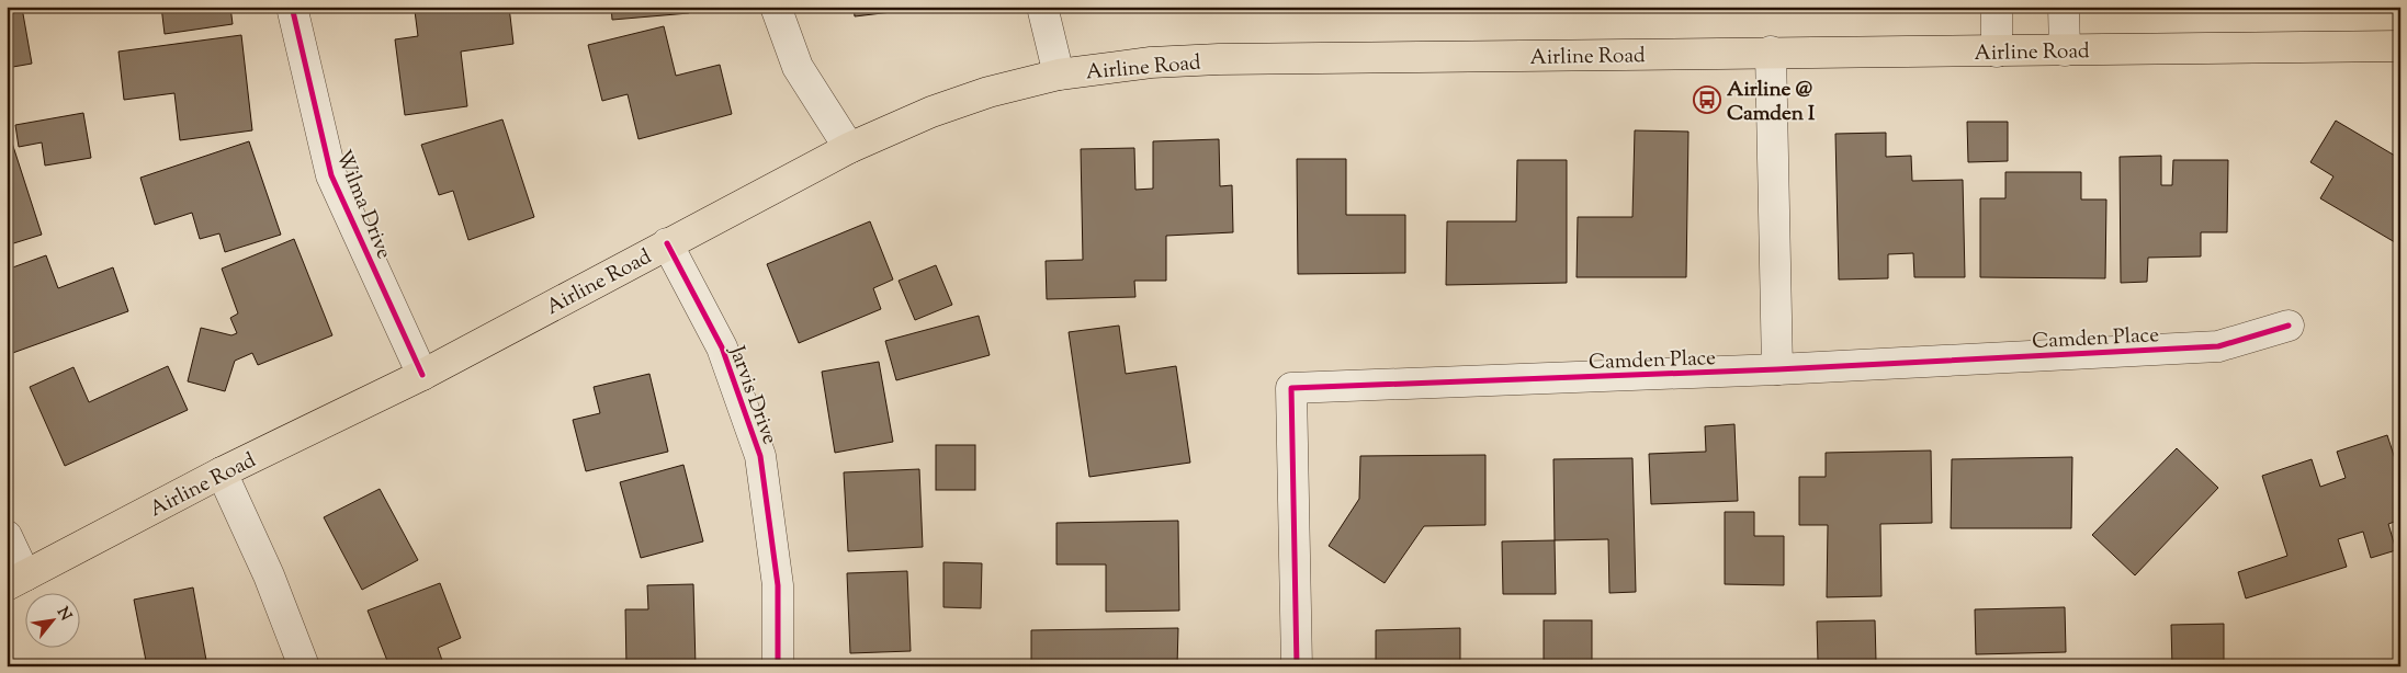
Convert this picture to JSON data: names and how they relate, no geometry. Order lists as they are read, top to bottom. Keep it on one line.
{"streets":{"main road":["Airline Road"],"street":["Wilma Drive","Camden Place","Jarvis Drive"]},"crossings":[["Airline Road","Wilma Drive"],["Airline Road","Jarvis Drive"]],"places":{"bus stop":["Airline @ Camden I"]},"north":"top right"}
